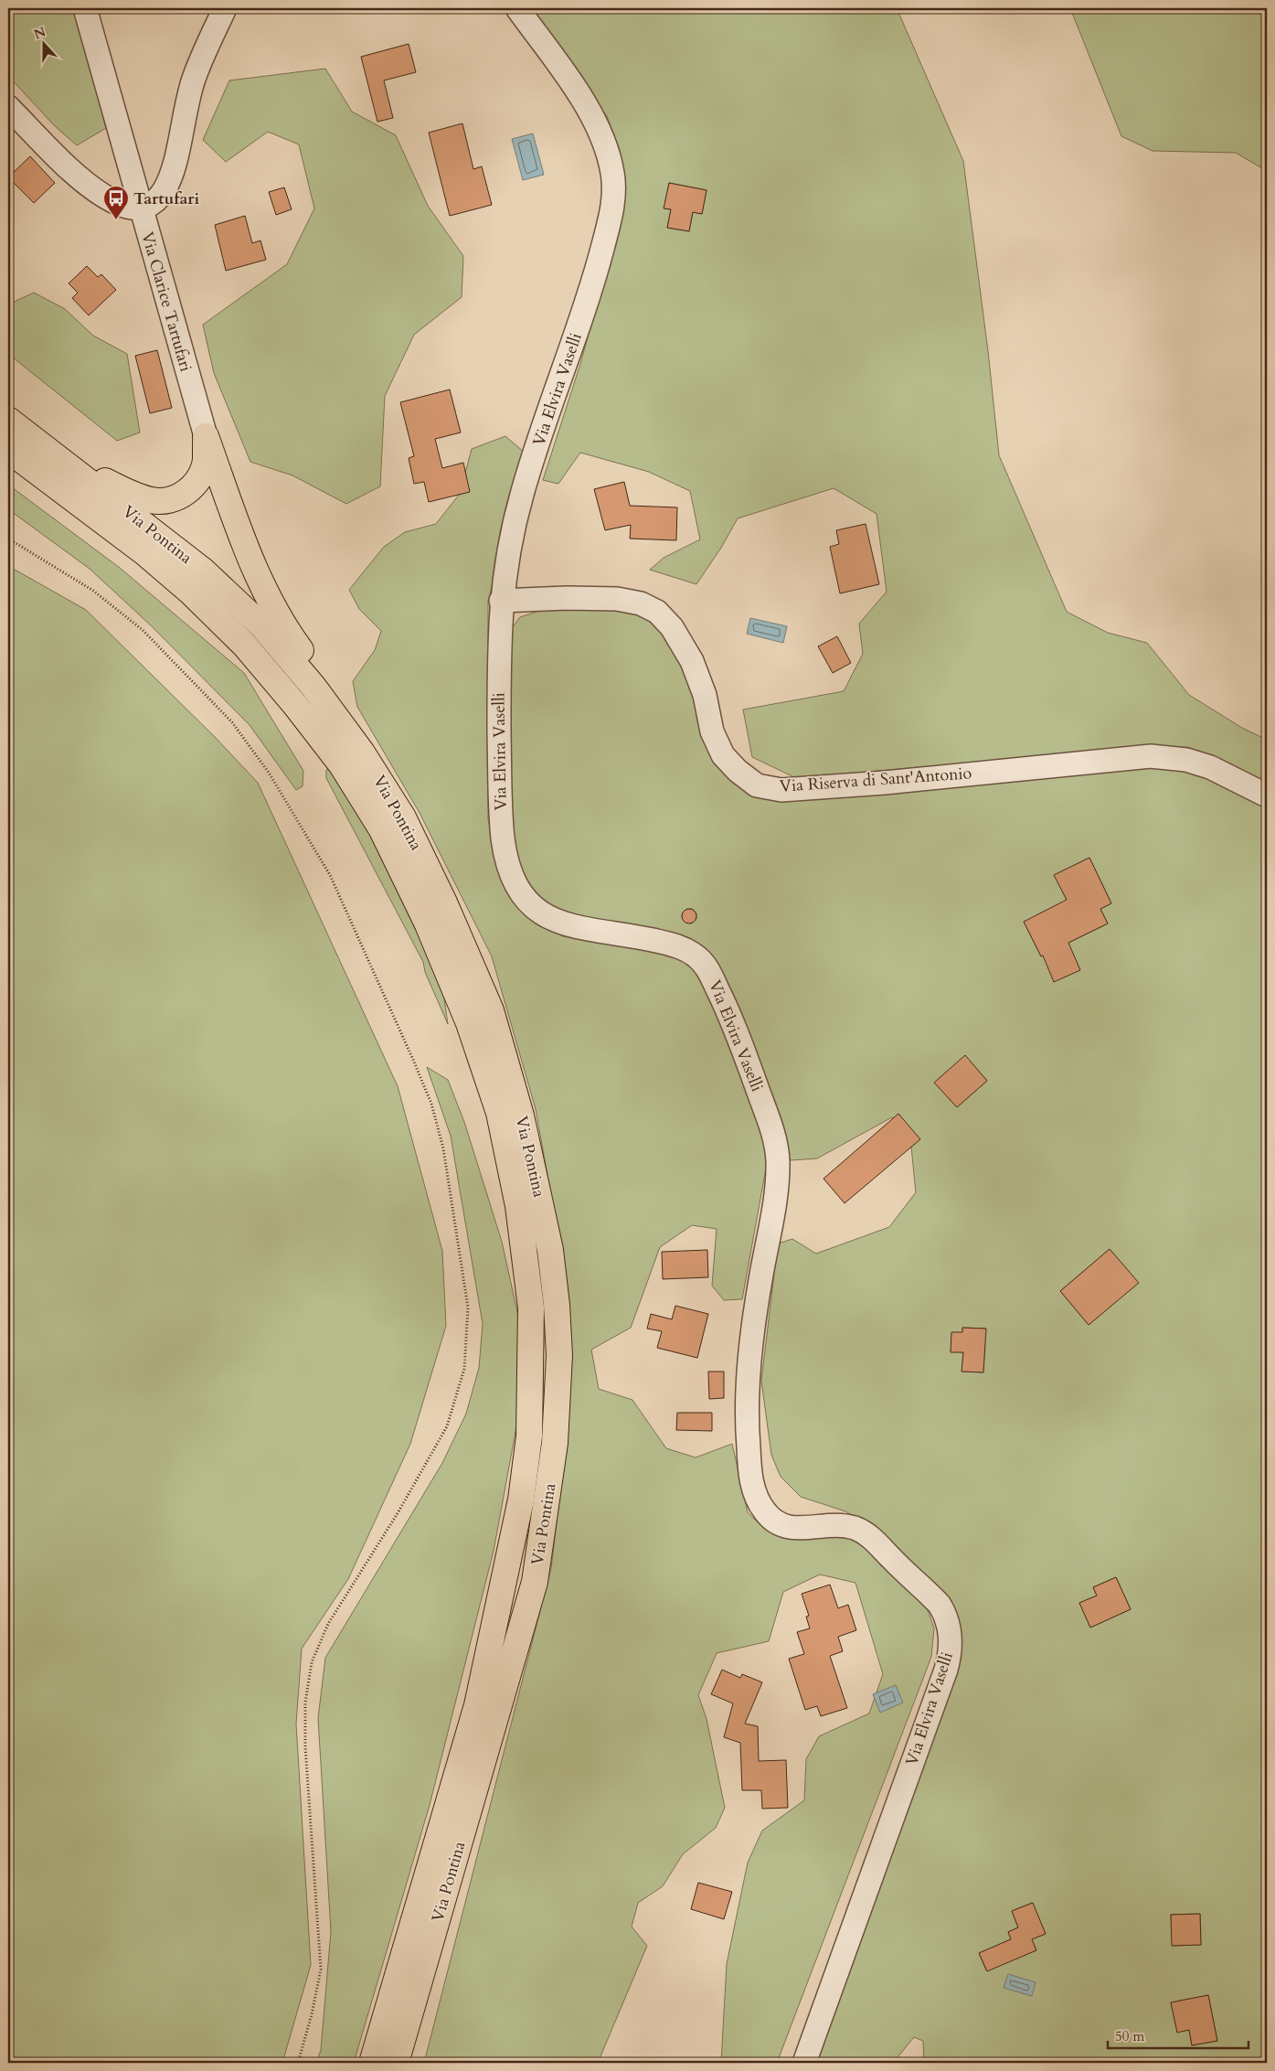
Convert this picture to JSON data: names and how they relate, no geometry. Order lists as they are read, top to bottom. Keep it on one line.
{"streets":{"highway":["Via Pontina"],"street":["Via Clarice Tartufari","Via Elvira Vaselli","Via Riserva di Sant'Antonio"]},"crossings":[["Via Elvira Vaselli","Via Riserva di Sant'Antonio"]],"places":{"bus stop":["Tartufari"]},"scale_bar":"50 m","north":"top"}
